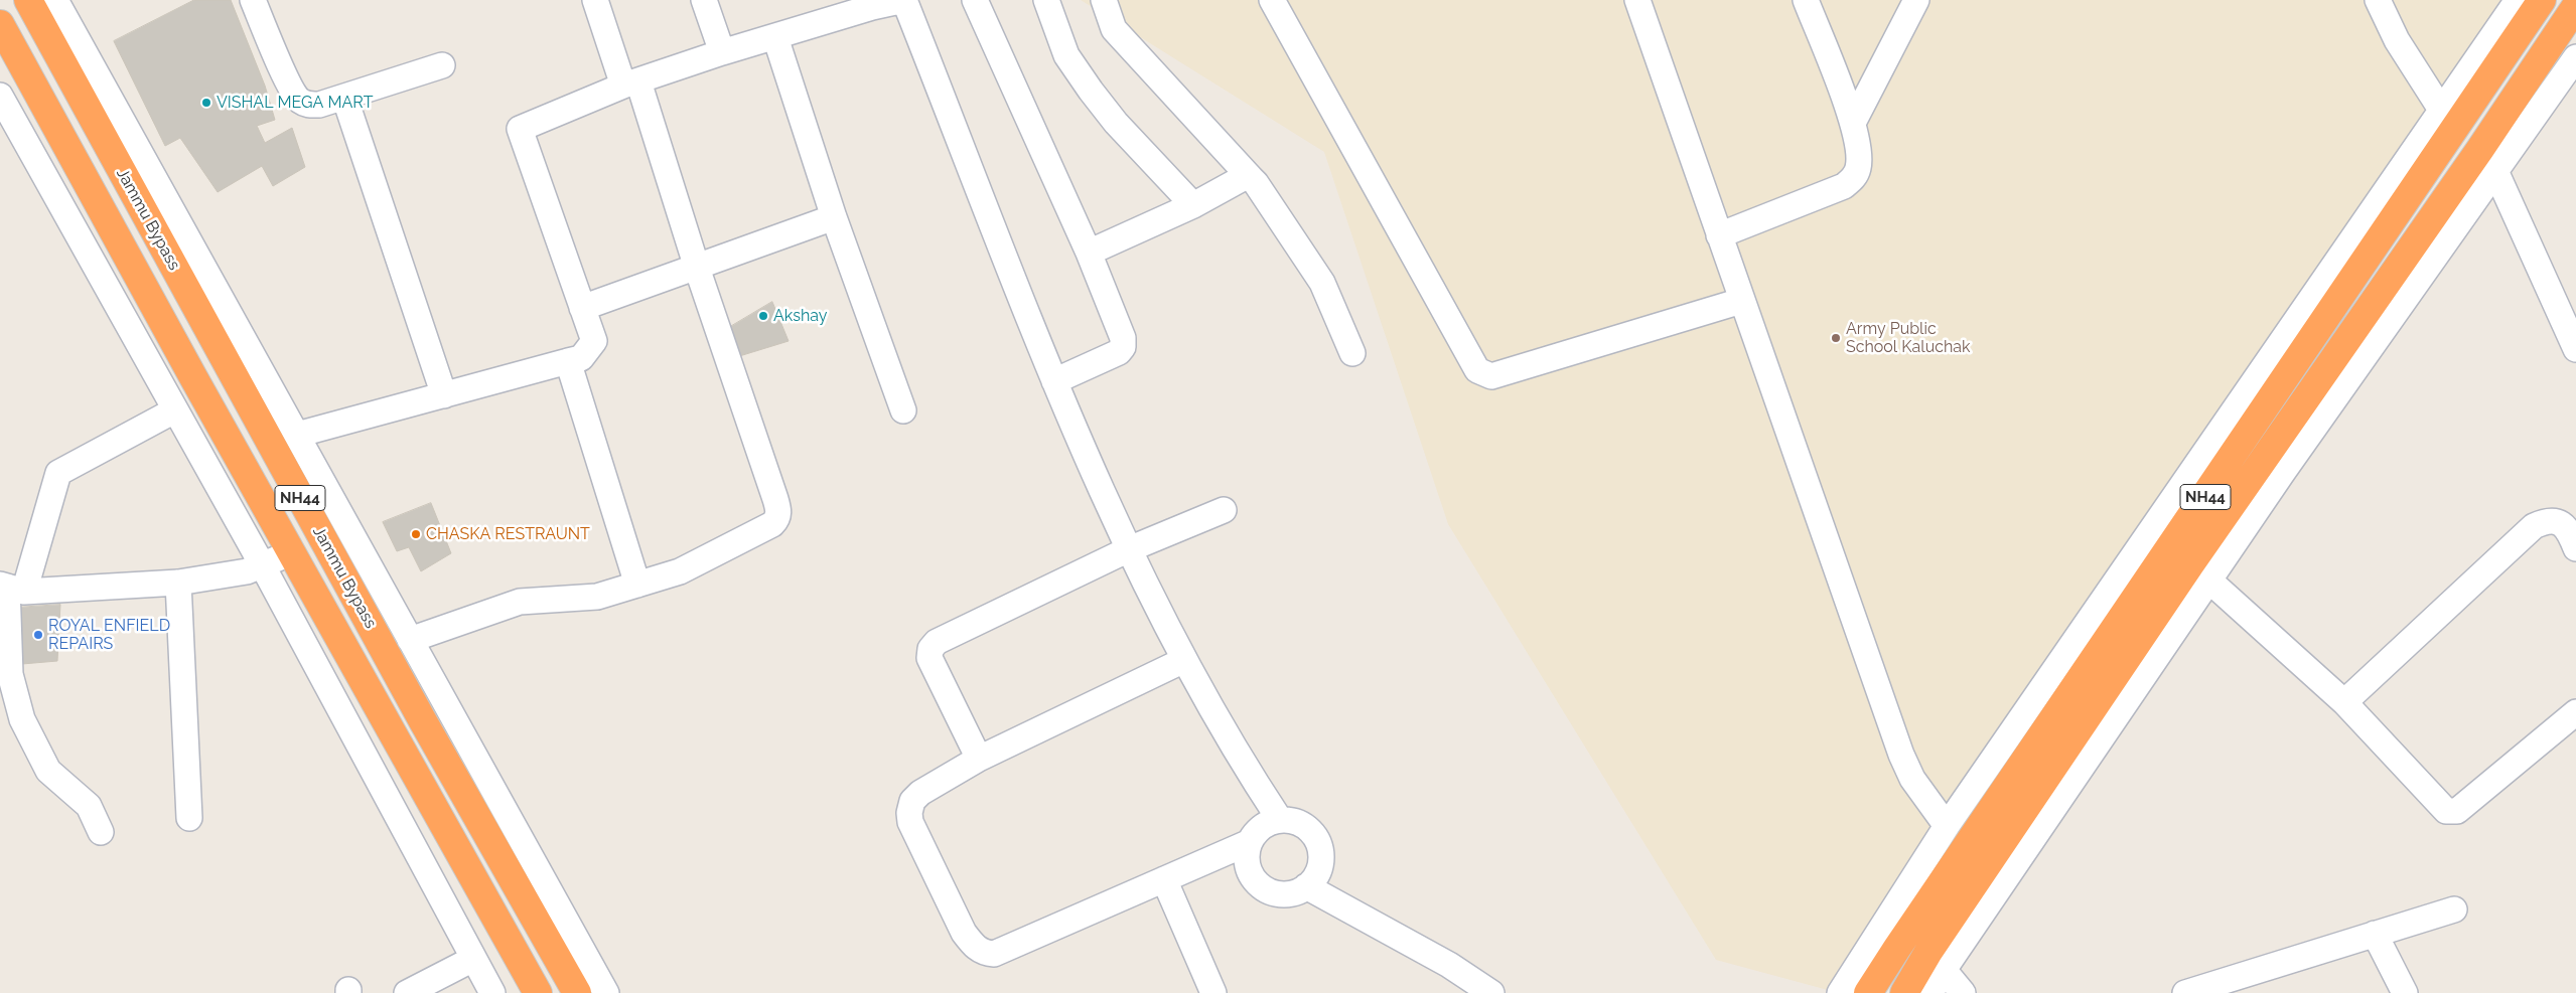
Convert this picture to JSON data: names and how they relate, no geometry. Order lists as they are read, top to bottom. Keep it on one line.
{"streets":{"highway":["Jammu Bypass","NH44"]},"places":["VISHAL MEGA MART","Akshay","Army Public School Kaluchak","CHASKA RESTRAUNT","ROYAL ENFIELD REPAIRS"]}
